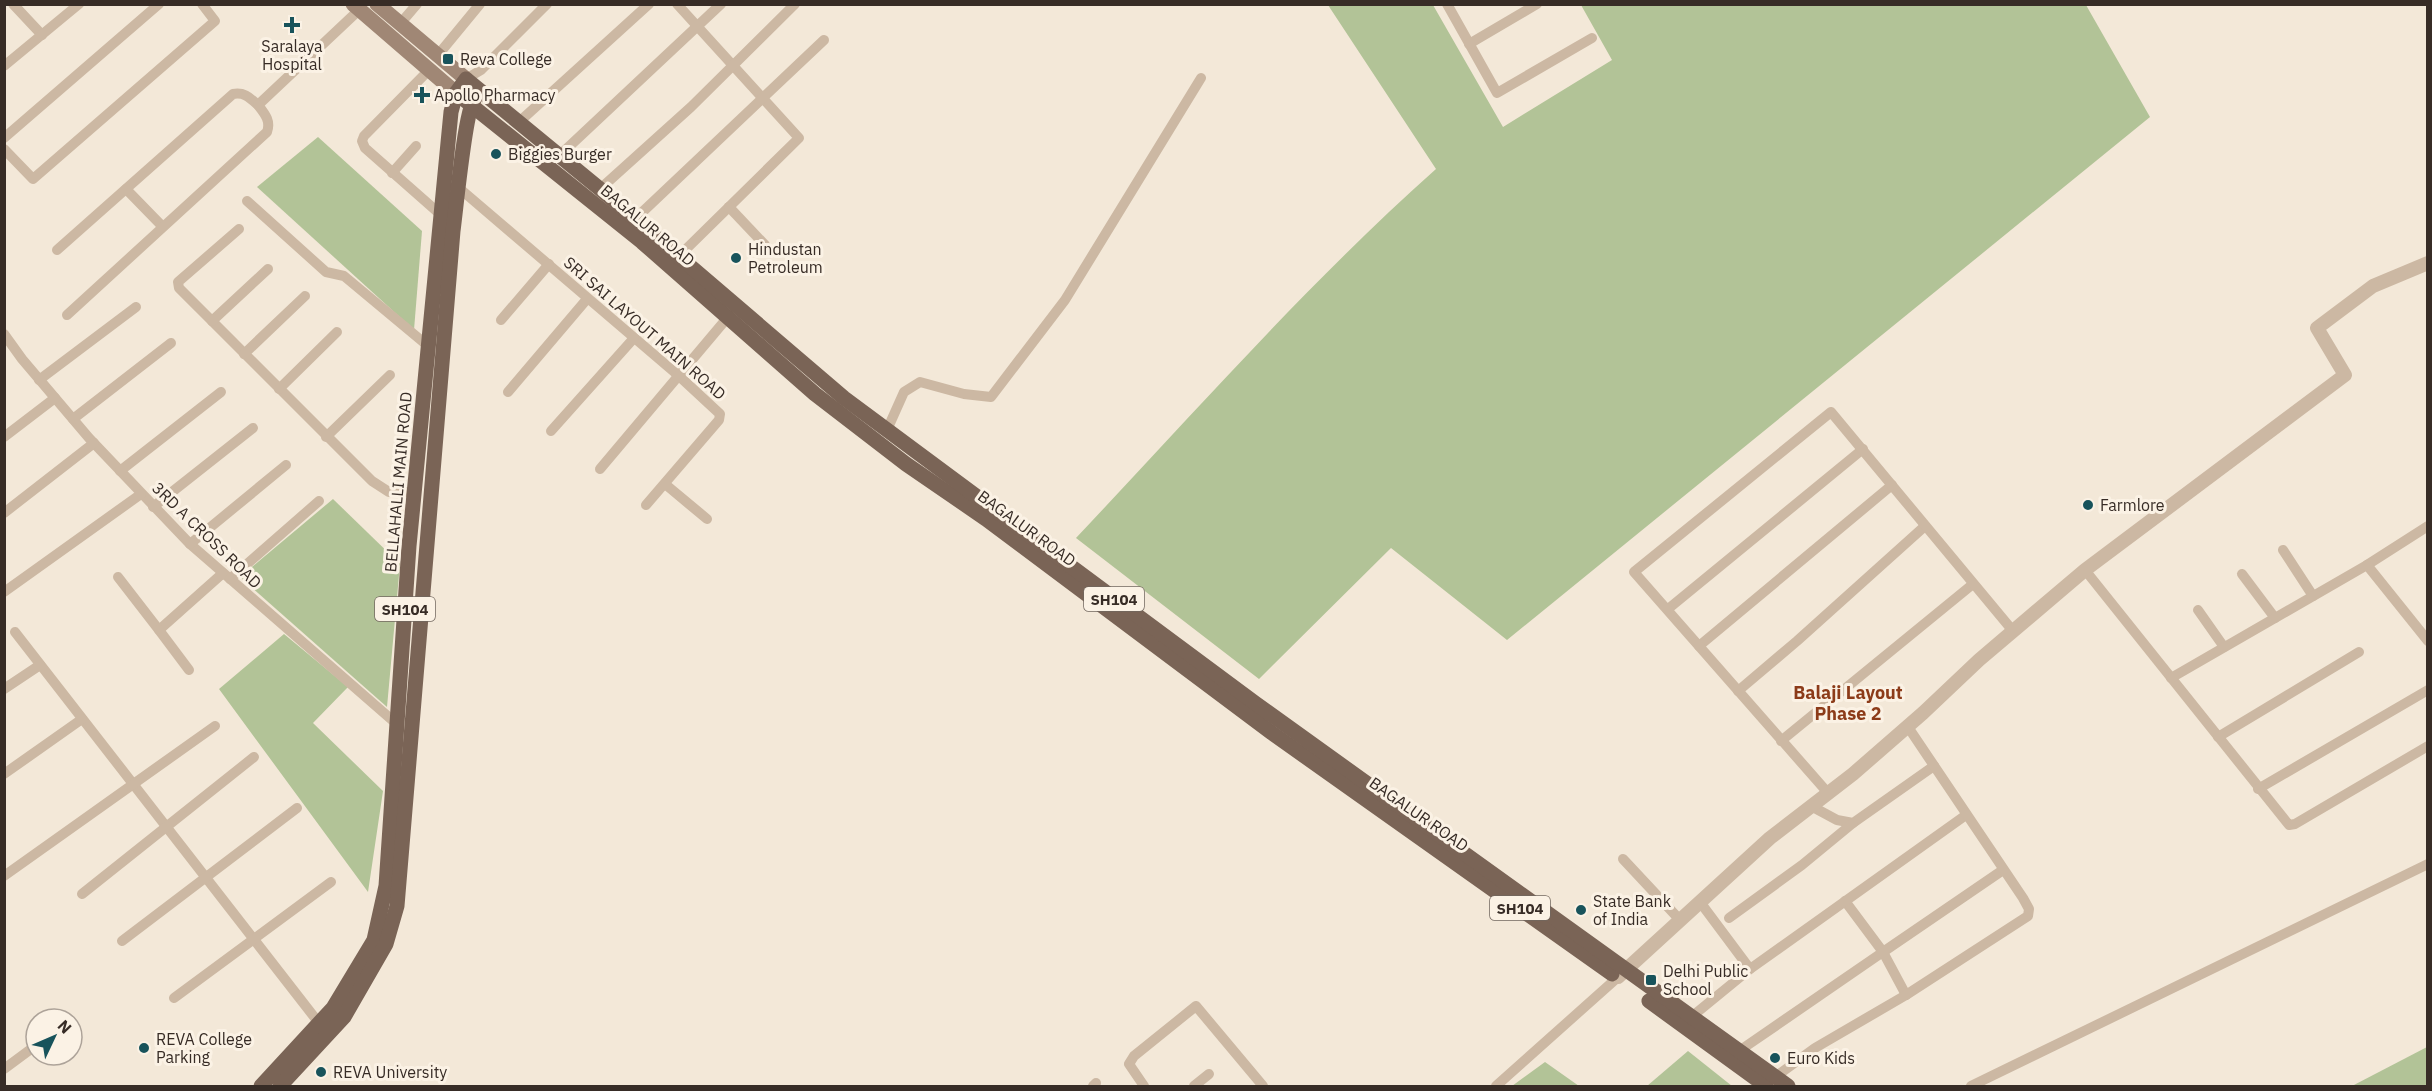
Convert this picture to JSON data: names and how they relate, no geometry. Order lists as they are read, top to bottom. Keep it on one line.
{"streets":{"main road":["BAGALUR ROAD","BELLAHALLI MAIN ROAD","SH104"],"street":["SRI SAI LAYOUT MAIN ROAD","3RD A CROSS ROAD"]},"crossings":[["BAGALUR ROAD","BELLAHALLI MAIN ROAD"],["BAGALUR ROAD","SH104"],["SRI SAI LAYOUT MAIN ROAD","BELLAHALLI MAIN ROAD"],["BELLAHALLI MAIN ROAD","3RD A CROSS ROAD"],["BELLAHALLI MAIN ROAD","SH104"]],"districts":["Balaji Layout Phase 2"],"places":{"health":["Saralaya Hospital","Apollo Pharmacy"],"transit":["Reva College","Delhi Public School"],"other":["Biggies Burger","Hindustan Petroleum","Farmlore","State Bank of India","REVA College Parking","Euro Kids","REVA University"]},"north":"top right"}
